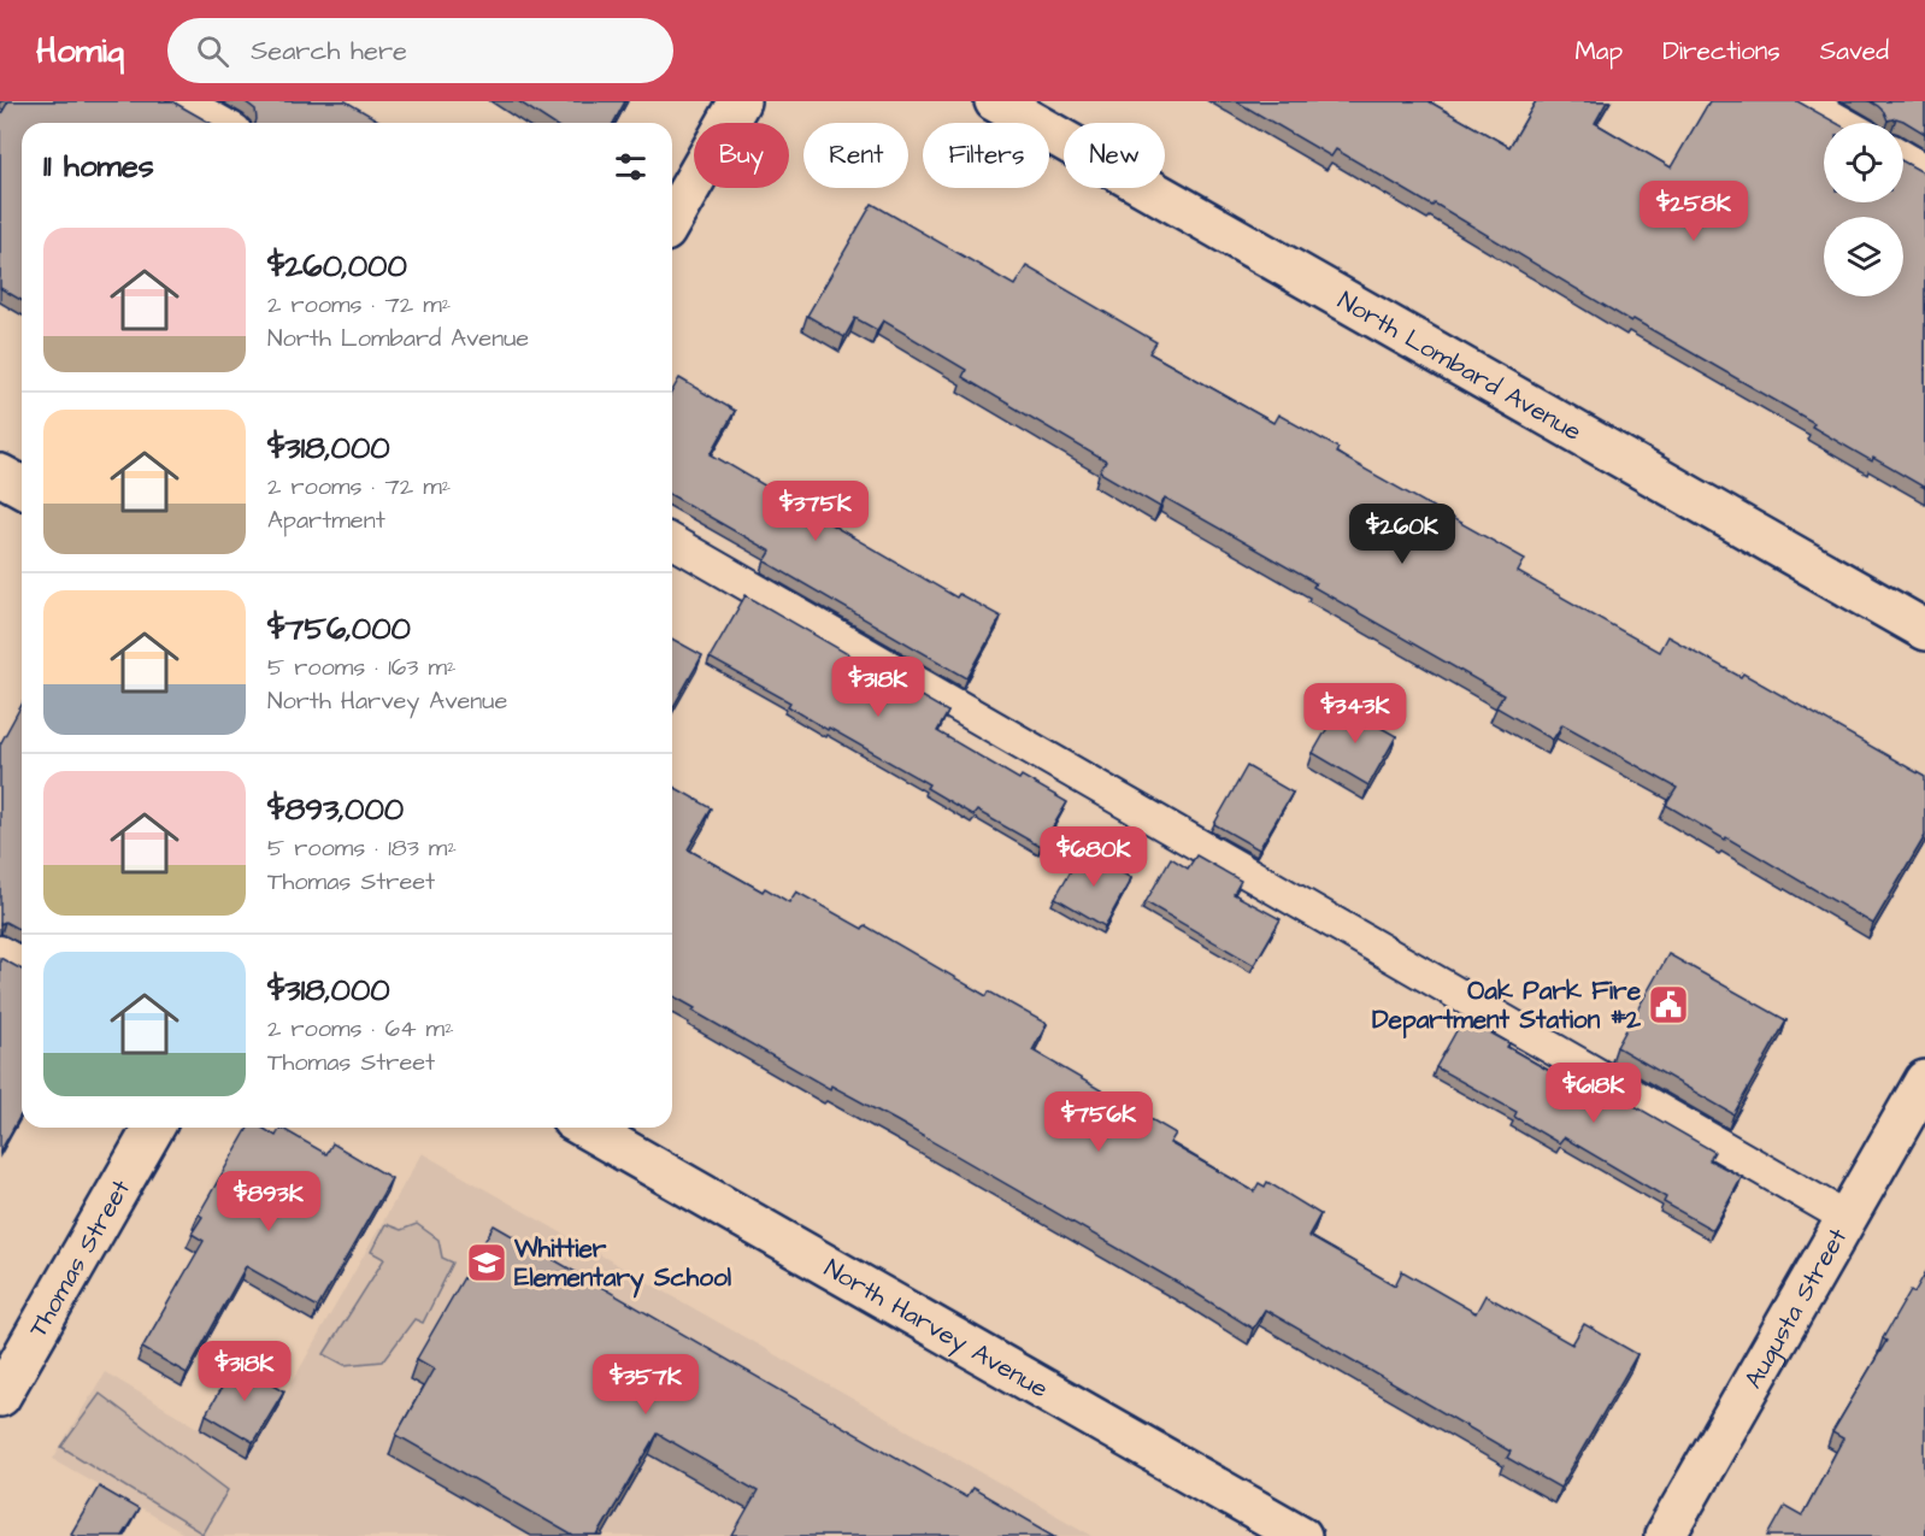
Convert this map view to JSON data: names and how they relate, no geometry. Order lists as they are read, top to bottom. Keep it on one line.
{"streets":{"street":["North Lombard Avenue","Thomas Street","Augusta Street","North Harvey Avenue"]},"places":{"public building":["Oak Park Fire Department Station #2"],"school or university":["Whittier Elementary School"]},"page":{"header":"Homiq","search":"Search here","nav":["Map","Directions","Saved"],"chip":["Buy","Rent","Filters","New"],"heading":"11 homes","price":["$258K","$375K","$260K","$318K","$343K","$680K","$618K","$756K","$893K","$318K","$357K"],"list":[{"name":"$260,000","note":"2 rooms · 72 m² · North Lombard Avenue"},{"name":"$318,000","note":"2 rooms · 72 m² · Apartment"},{"name":"$756,000","note":"5 rooms · 163 m² · North Harvey Avenue"},{"name":"$893,000","note":"5 rooms · 183 m² · Thomas Street"},{"name":"$318,000","note":"2 rooms · 64 m² · Thomas Street"}]}}
